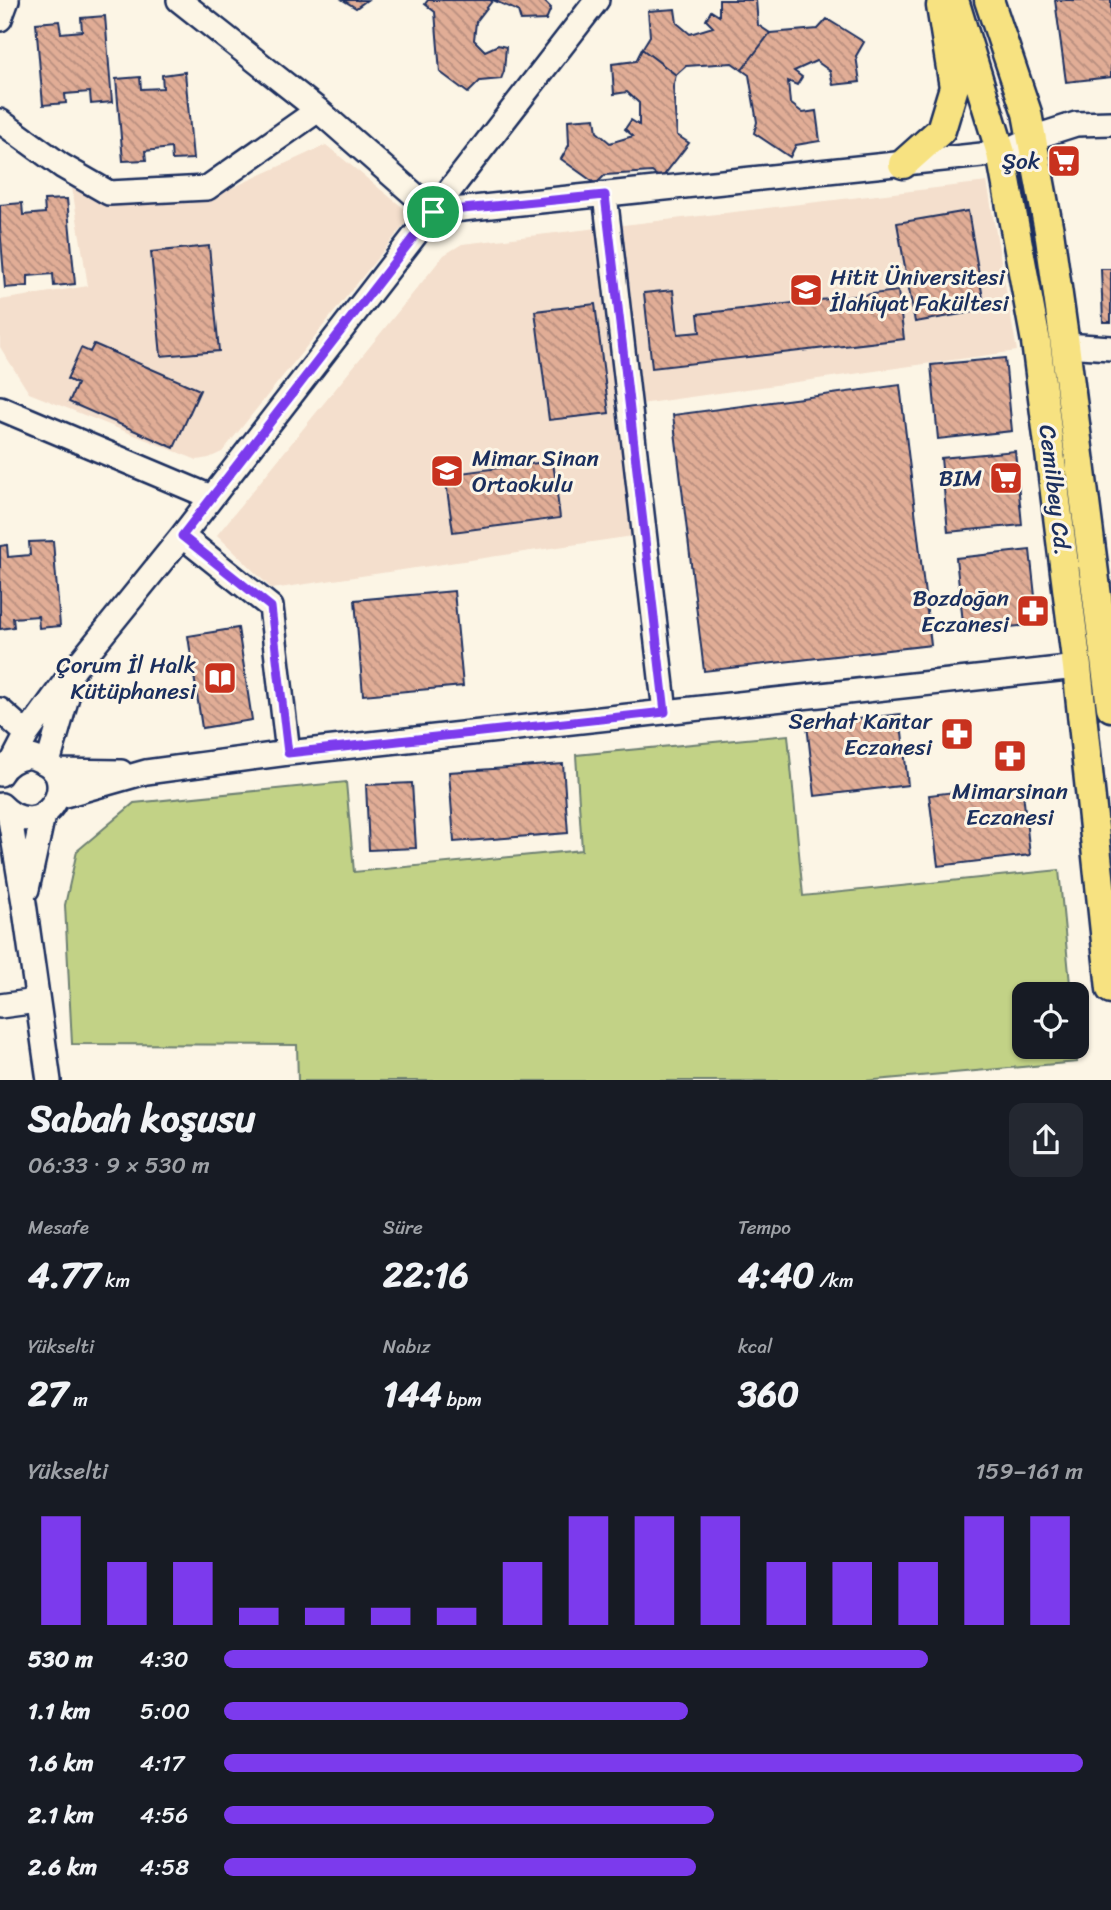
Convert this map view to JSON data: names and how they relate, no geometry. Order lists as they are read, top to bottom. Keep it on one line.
{"streets":{"main road":["Cemilbey Cd."]},"places":{"supermarket":["Şok","BIM"],"school or university":["Hitit Üniversitesi İlahiyat Fakültesi","Mimar Sinan Ortaokulu"],"pharmacy":["Bozdoğan Eczanesi","Serhat Kantar Eczanesi","Mimarsinan Eczanesi"],"library":["Çorum İl Halk Kütüphanesi"]},"page":{"heading":["Sabah koşusu","06:33 · 9 × 530 m"],"stats":[["Mesafe","4.77 km"],["Süre","22:16"],["Tempo","4:40 /km"],["Yükselti","27 m"],["Nabız","144 bpm"],["kcal","360"]],"chart":["Yükselti","159–161 m"],"list":[{"name":"530 m","note":"4:30"},{"name":"1.1 km","note":"5:00"},{"name":"1.6 km","note":"4:17"},{"name":"2.1 km","note":"4:56"},{"name":"2.6 km","note":"4:58"}]}}
